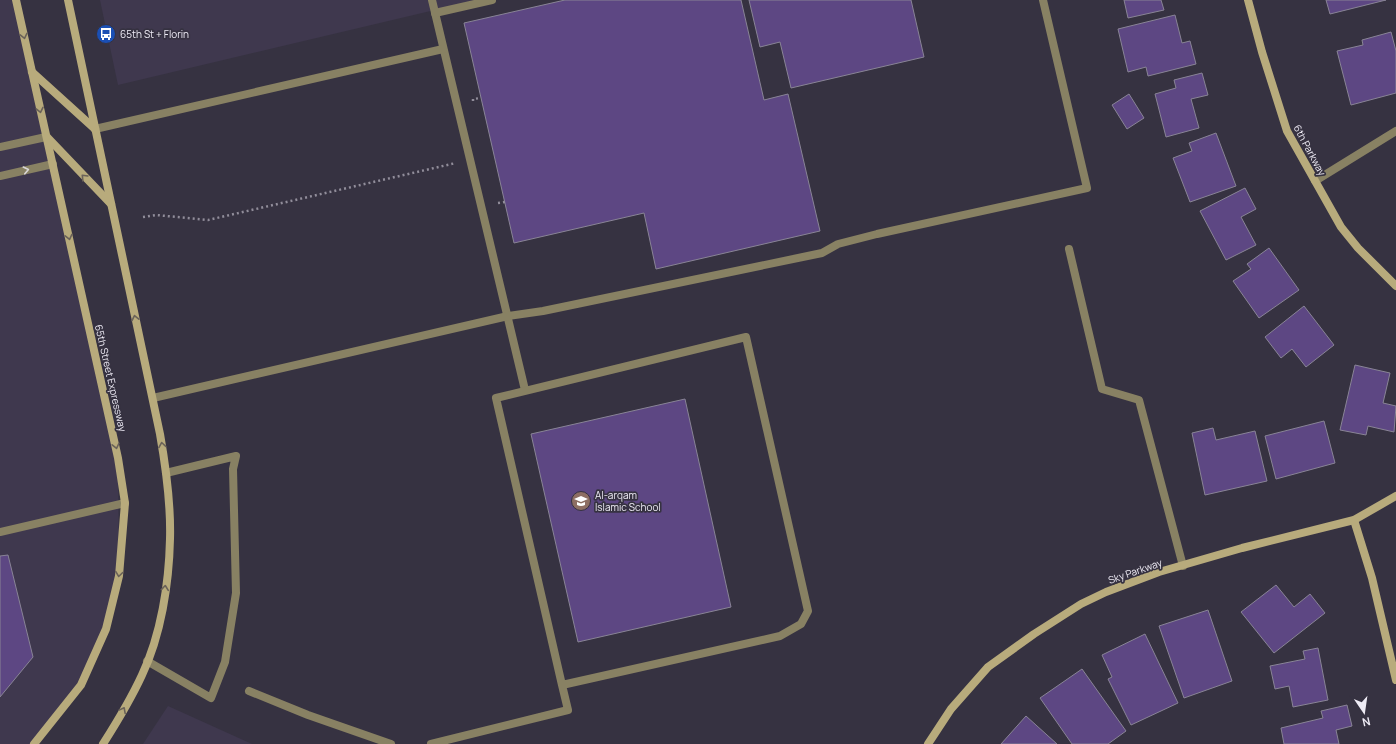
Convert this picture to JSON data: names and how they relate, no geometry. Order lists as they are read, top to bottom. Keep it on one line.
{"streets":{"main road":["6th Parkway","65th Street Expressway","Sky Parkway"]},"places":{"bus stop":["65th St + Florin"],"school or university":["Al-arqam Islamic School"]},"north":"bottom"}
